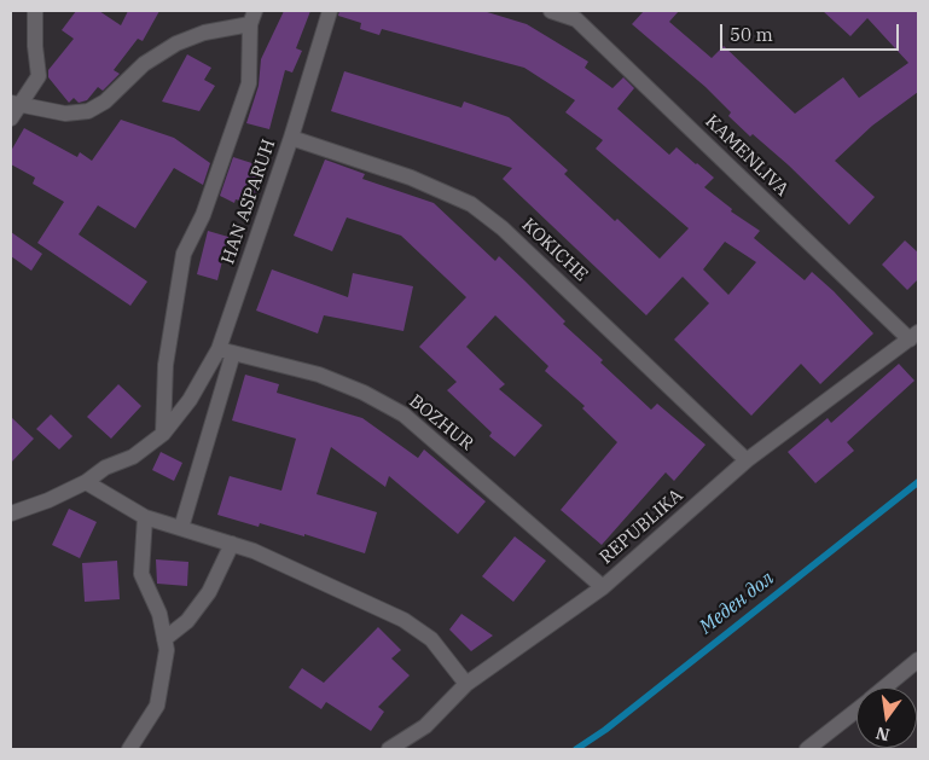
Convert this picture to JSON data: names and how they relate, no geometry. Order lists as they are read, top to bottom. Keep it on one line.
{"streets":{"street":["KAMENLIVA","HAN ASPARUH","KOKICHE","BOZHUR","REPUBLIKA"]},"crossings":[["KAMENLIVA","REPUBLIKA"],["HAN ASPARUH","KOKICHE"],["HAN ASPARUH","BOZHUR"],["KOKICHE","REPUBLIKA"],["BOZHUR","REPUBLIKA"]],"water":["Меден дол"],"scale_bar":"50 m","north":"bottom"}
